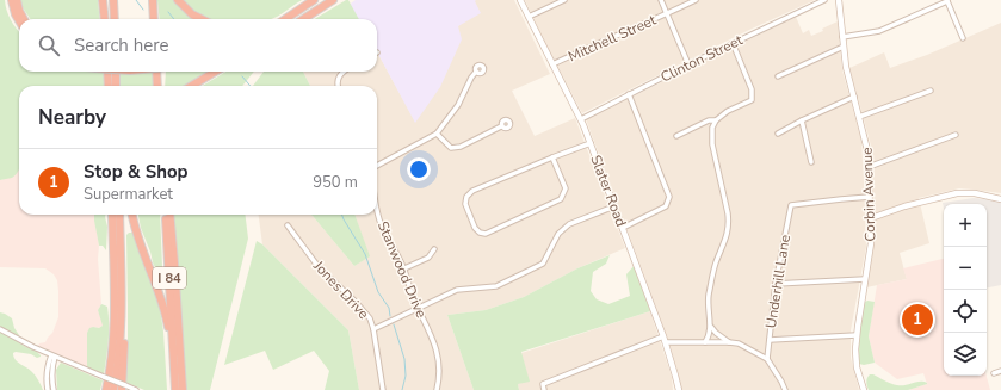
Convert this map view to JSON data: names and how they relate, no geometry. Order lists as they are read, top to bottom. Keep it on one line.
{"streets":{"highway":["I 84"],"main road":["Slater Road","Corbin Avenue"],"street":["Mitchell Street","Clinton Street","Stanwood Drive","Underhill Lane","Jones Drive"]},"crossings":[["Mitchell Street","Slater Road"],["Clinton Street","Slater Road"],["Corbin Avenue","Underhill Lane"]],"page":{"search":"Search here","heading":"Nearby","list":[{"mark":"1","name":"Stop & Shop","note":"Supermarket","value":"950 m"}],"map_buttons":["+","−"],"pins":"1"}}
